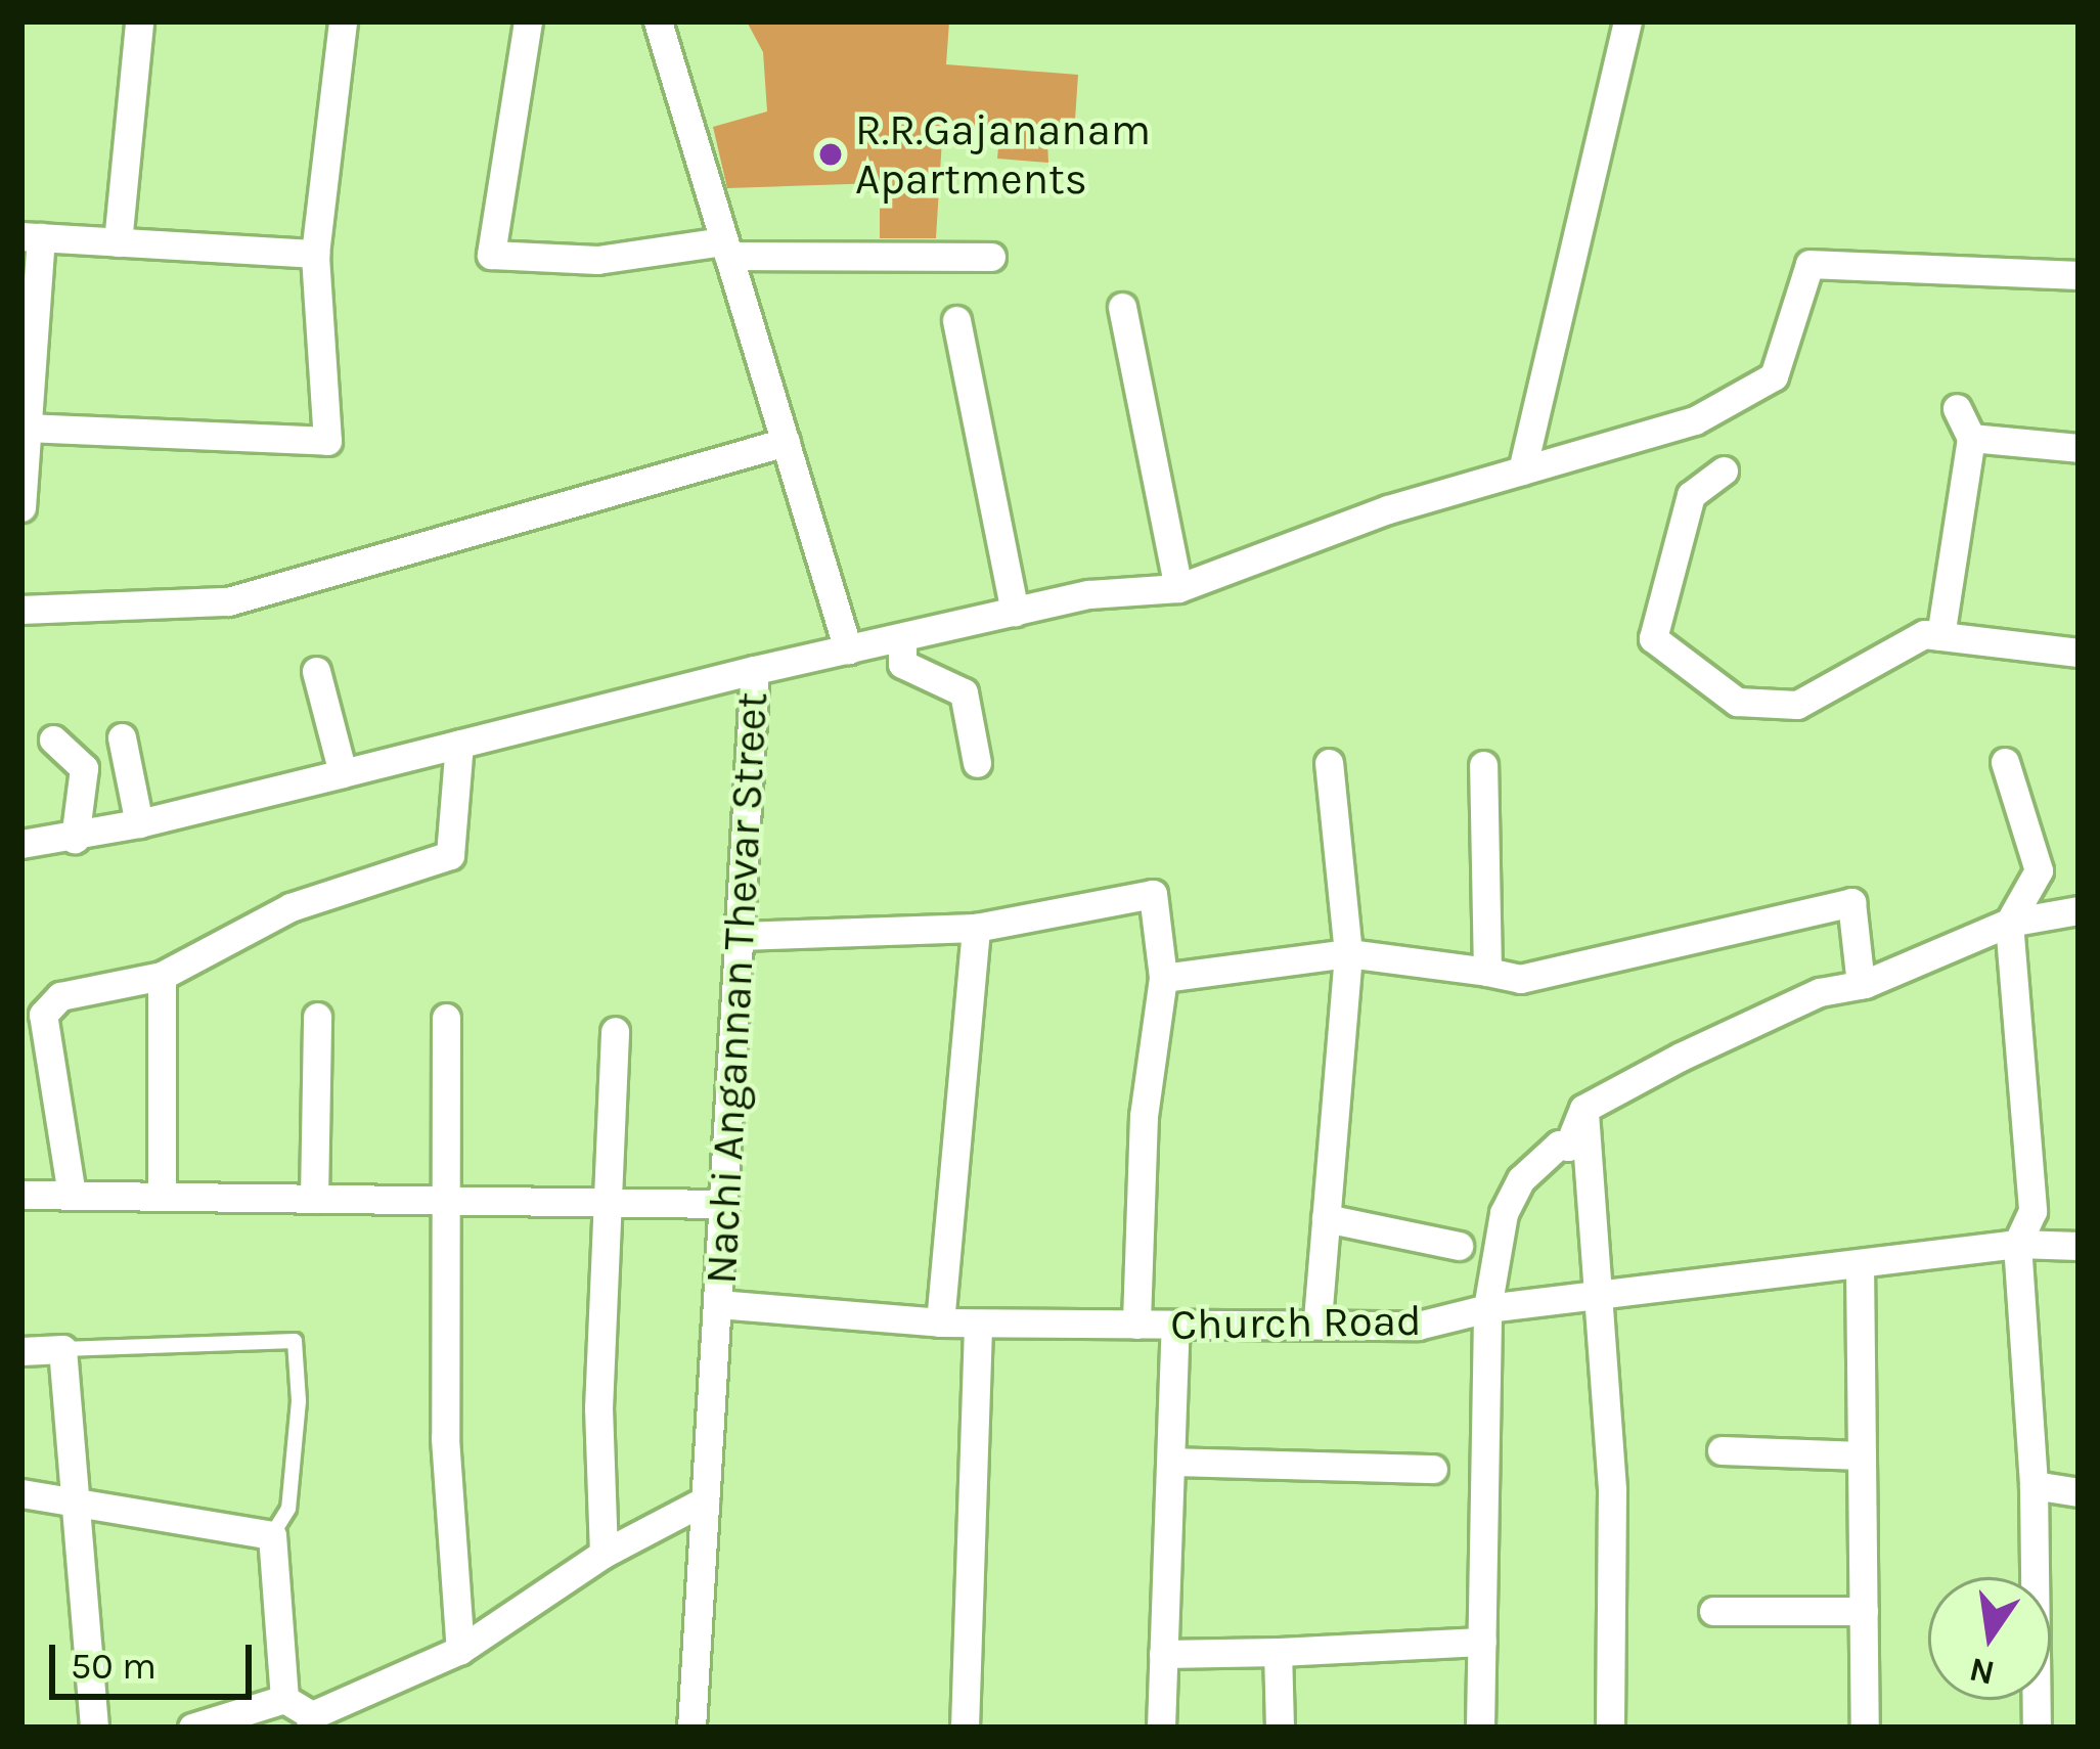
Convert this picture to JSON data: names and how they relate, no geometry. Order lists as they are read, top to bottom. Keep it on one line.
{"streets":{"street":["Nachi Angannan Thevar Street","Church Road"]},"crossings":[["Nachi Angannan Thevar Street","Church Road"]],"places":["R.R.Gajananam Apartments"],"scale_bar":"50 m","north":"bottom"}
